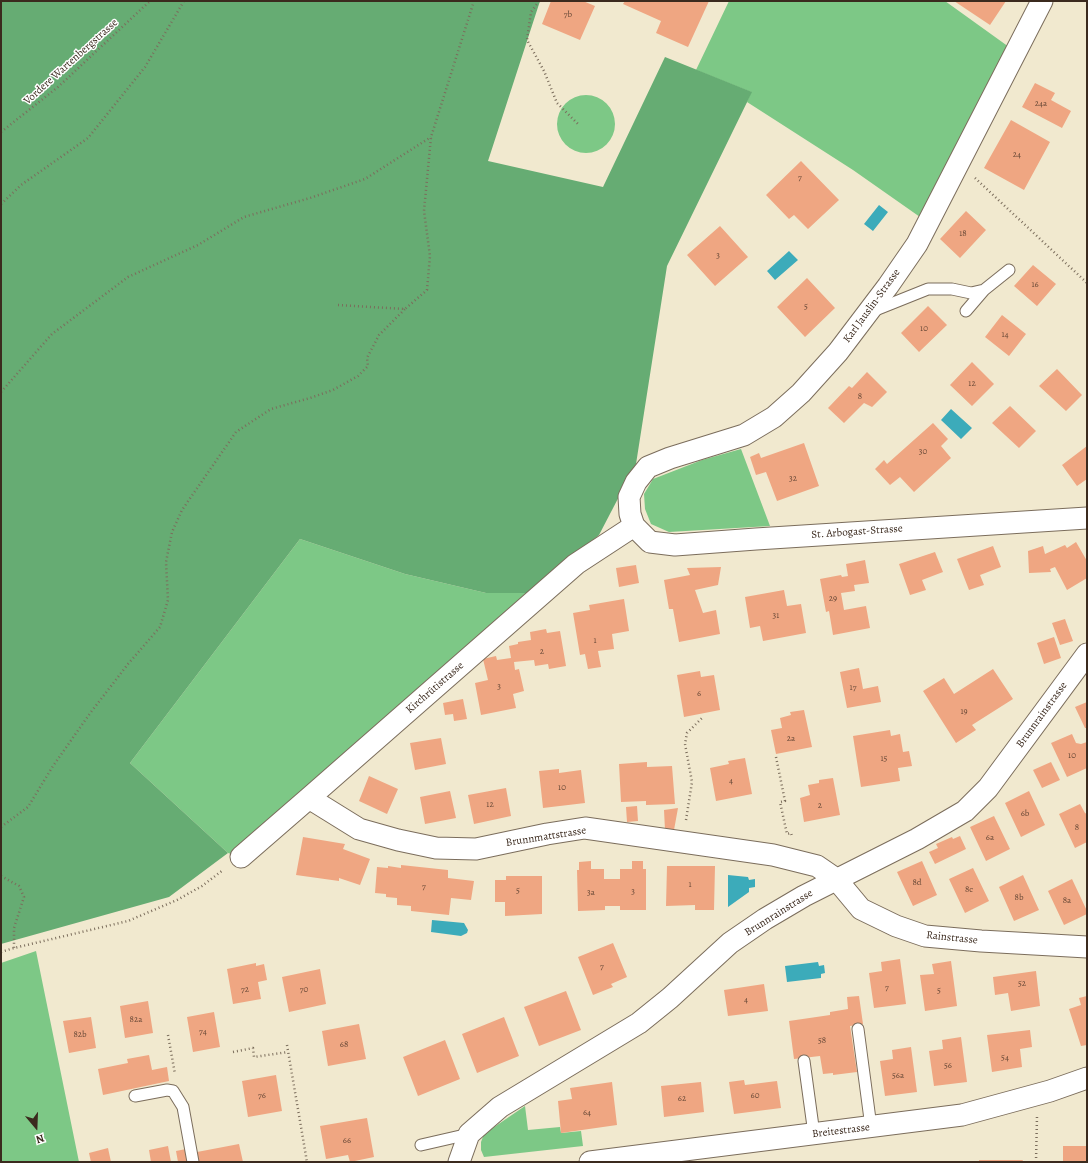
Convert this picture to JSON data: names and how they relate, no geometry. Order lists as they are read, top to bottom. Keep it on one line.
{"streets":{"street":["Karl Jauslin-Strasse","St. Arbogast-Strasse","Kirchrütistrasse","Brunnrainstrasse","Brunnmattstrasse","Rainstrasse","Breitestrasse"],"path":["Vordere Wartenbergstrasse"]},"crossings":[["Karl Jauslin-Strasse","St. Arbogast-Strasse"],["Karl Jauslin-Strasse","Kirchrütistrasse"],["St. Arbogast-Strasse","Kirchrütistrasse"],["Kirchrütistrasse","Brunnmattstrasse"],["Brunnrainstrasse","Brunnmattstrasse"],["Brunnrainstrasse","Rainstrasse"],["Brunnmattstrasse","Rainstrasse"]],"house_numbers":["7b","24a","24","7","18","3","16","5","10","14","12","8","30","32","29","31","1","2","3","17","6","19","2a","10","15","4","10","12","2","6b","8","6a","8d","1","7","8c","5","3","3a","8b","8a","7","52","7","72","70","5","4","82a","74","82b","58","68","54","56","56a","76","60","62","64","66"],"north":"bottom"}
